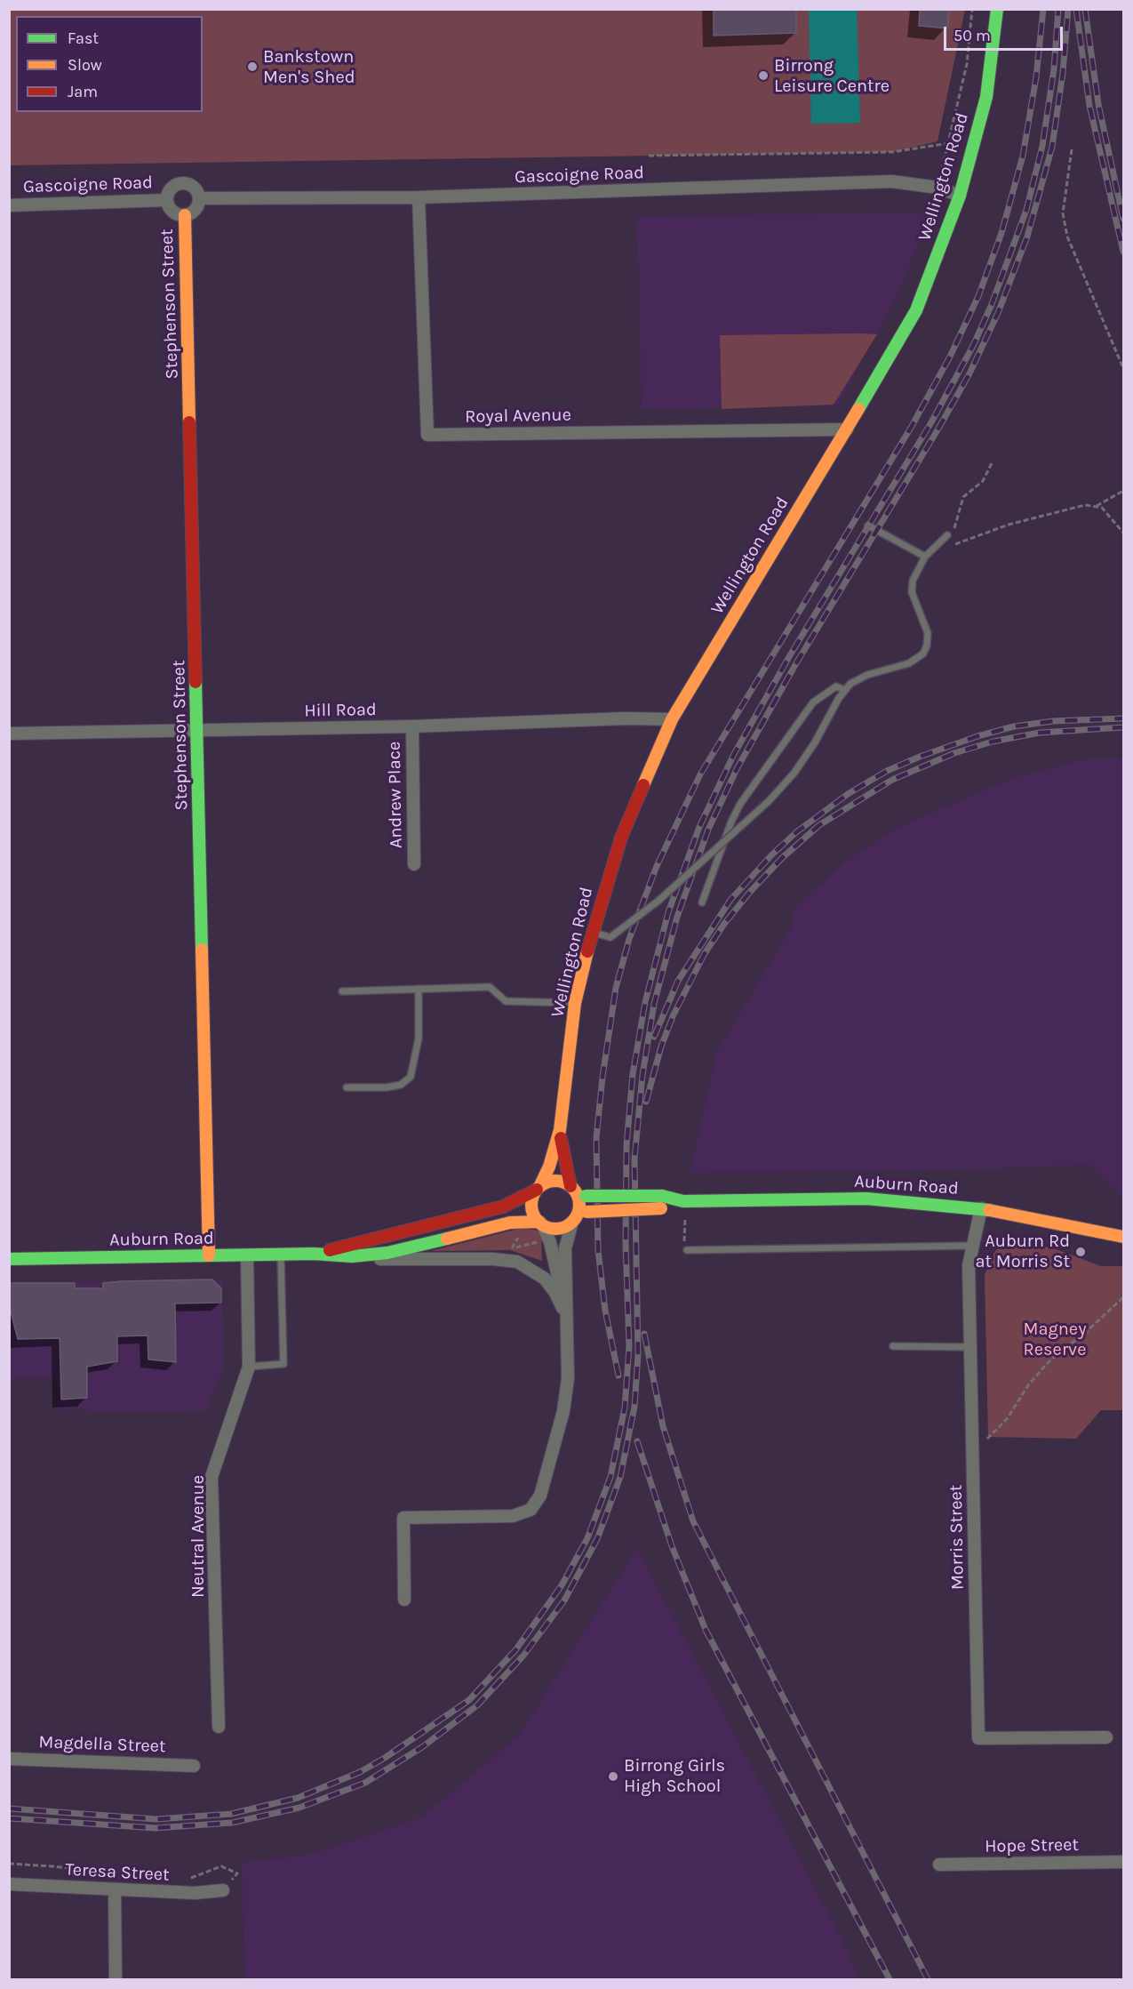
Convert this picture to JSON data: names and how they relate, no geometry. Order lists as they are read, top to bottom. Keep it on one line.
{"streets":{"main road":["Wellington Road","Stephenson Street","Auburn Road"],"street":["Gascoigne Road","Royal Avenue","Hill Road","Andrew Place","Neutral Avenue","Morris Street","Magdella Street","Hope Street","Teresa Street"]},"crossings":[["Gascoigne Road","Wellington Road"],["Gascoigne Road","Stephenson Street"],["Gascoigne Road","Royal Avenue"],["Wellington Road","Royal Avenue"],["Wellington Road","Hill Road"],["Wellington Road","Auburn Road"],["Stephenson Street","Hill Road"],["Stephenson Street","Auburn Road"],["Hill Road","Andrew Place"],["Auburn Road","Neutral Avenue"],["Auburn Road","Morris Street"]],"parks":["Magney Reserve"],"places":["Bankstown Men's Shed","Birrong Leisure Centre","Auburn Rd at Morris St","Birrong Girls High School"],"legend":["Fast","Slow","Jam"],"scale_bar":"50 m"}
